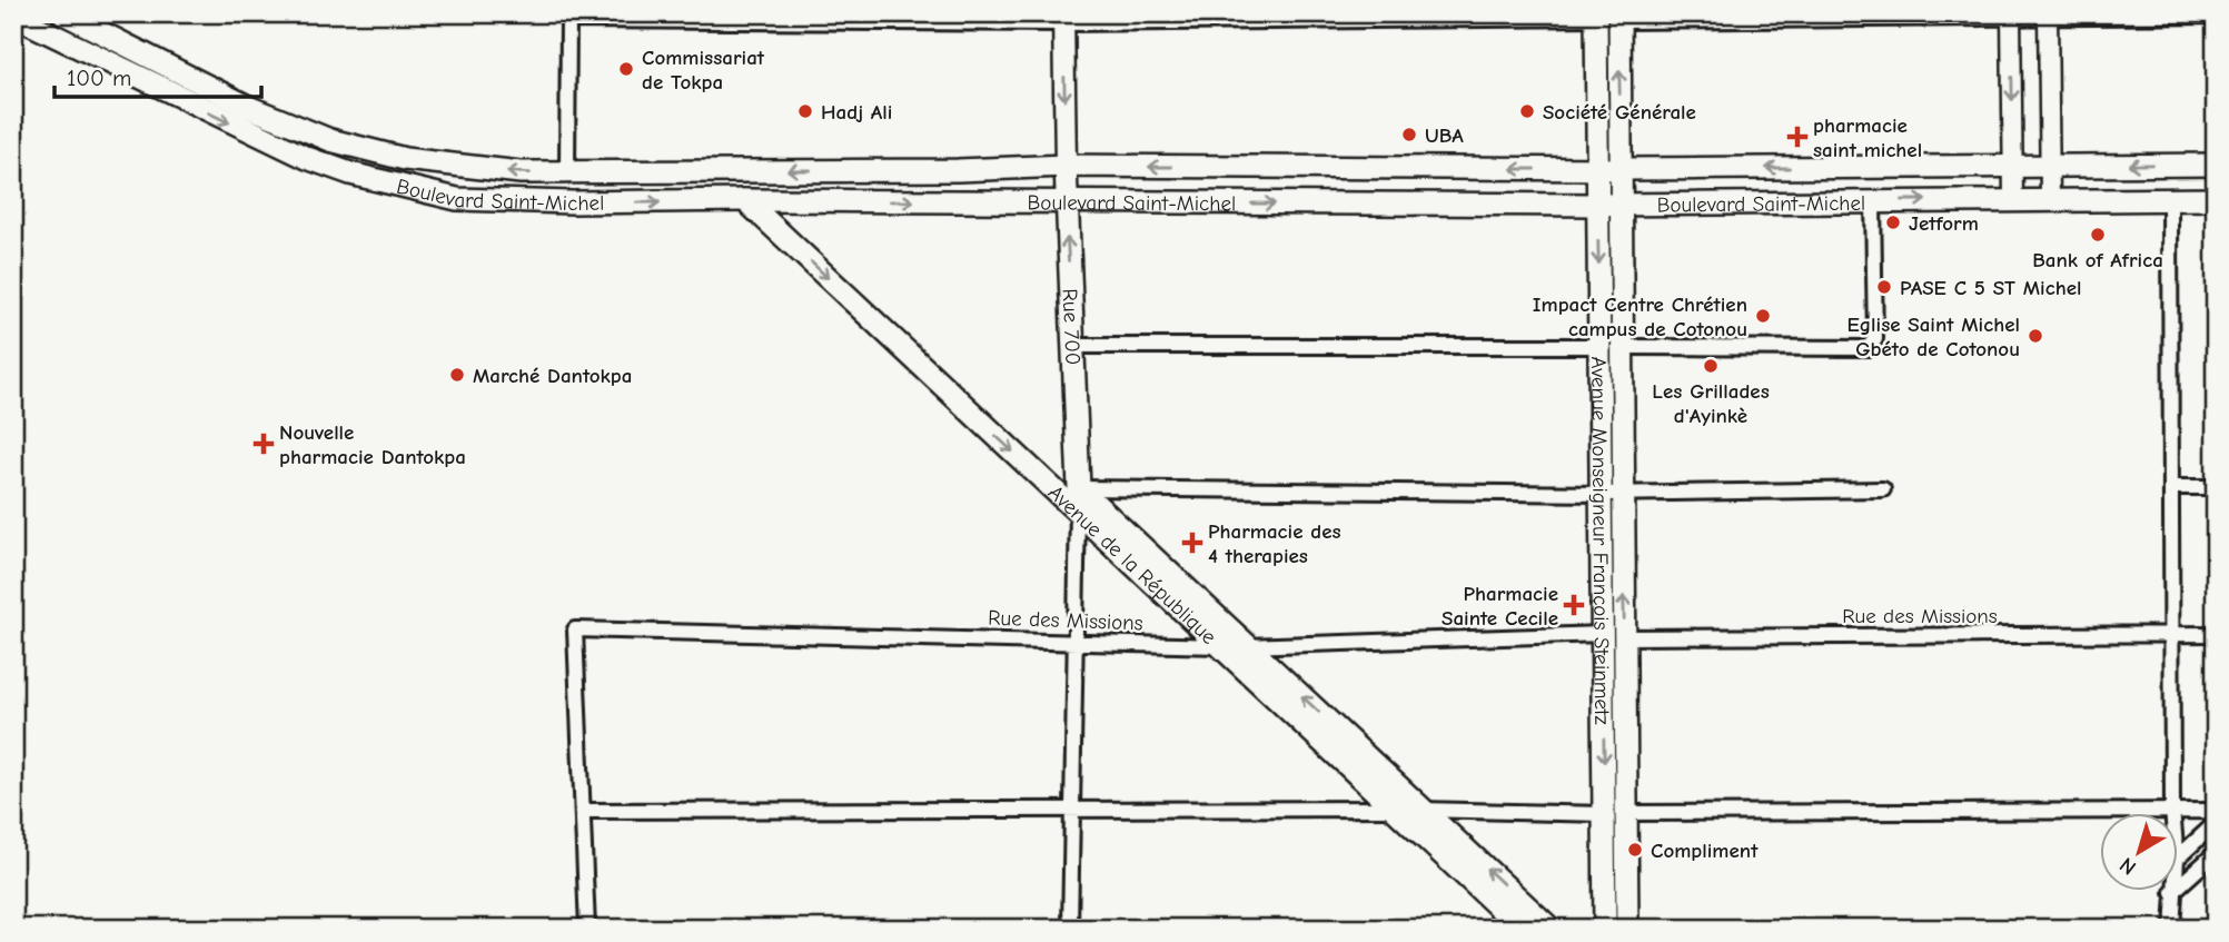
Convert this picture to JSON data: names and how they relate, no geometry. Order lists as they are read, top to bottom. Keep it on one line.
{"streets":{"main road":["Boulevard Saint-Michel","Rue 700","Avenue Monseigneur François Steinmetz","Avenue de la République"],"street":["Rue des Missions"]},"crossings":[["Boulevard Saint-Michel","Rue 700"],["Boulevard Saint-Michel","Avenue Monseigneur François Steinmetz"],["Boulevard Saint-Michel","Avenue de la République"],["Rue 700","Avenue de la République"],["Avenue Monseigneur François Steinmetz","Rue des Missions"],["Avenue de la République","Rue des Missions"]],"one_way":["Rue 700"],"places":{"other":["Commissariat de Tokpa","Hadj Ali","Société Générale","UBA","Jetform","Bank of Africa","PASE C 5 ST Michel","Impact Centre Chrétien campus de Cotonou","Eglise Saint Michel Gbéto de Cotonou","Les Grillades d'Ayinkè","Marché Dantokpa","Compliment"],"health":["pharmacie saint michel","Nouvelle pharmacie Dantokpa","Pharmacie des 4 therapies","Pharmacie Sainte Cecile"]},"scale_bar":"100 m","north":"bottom left"}
